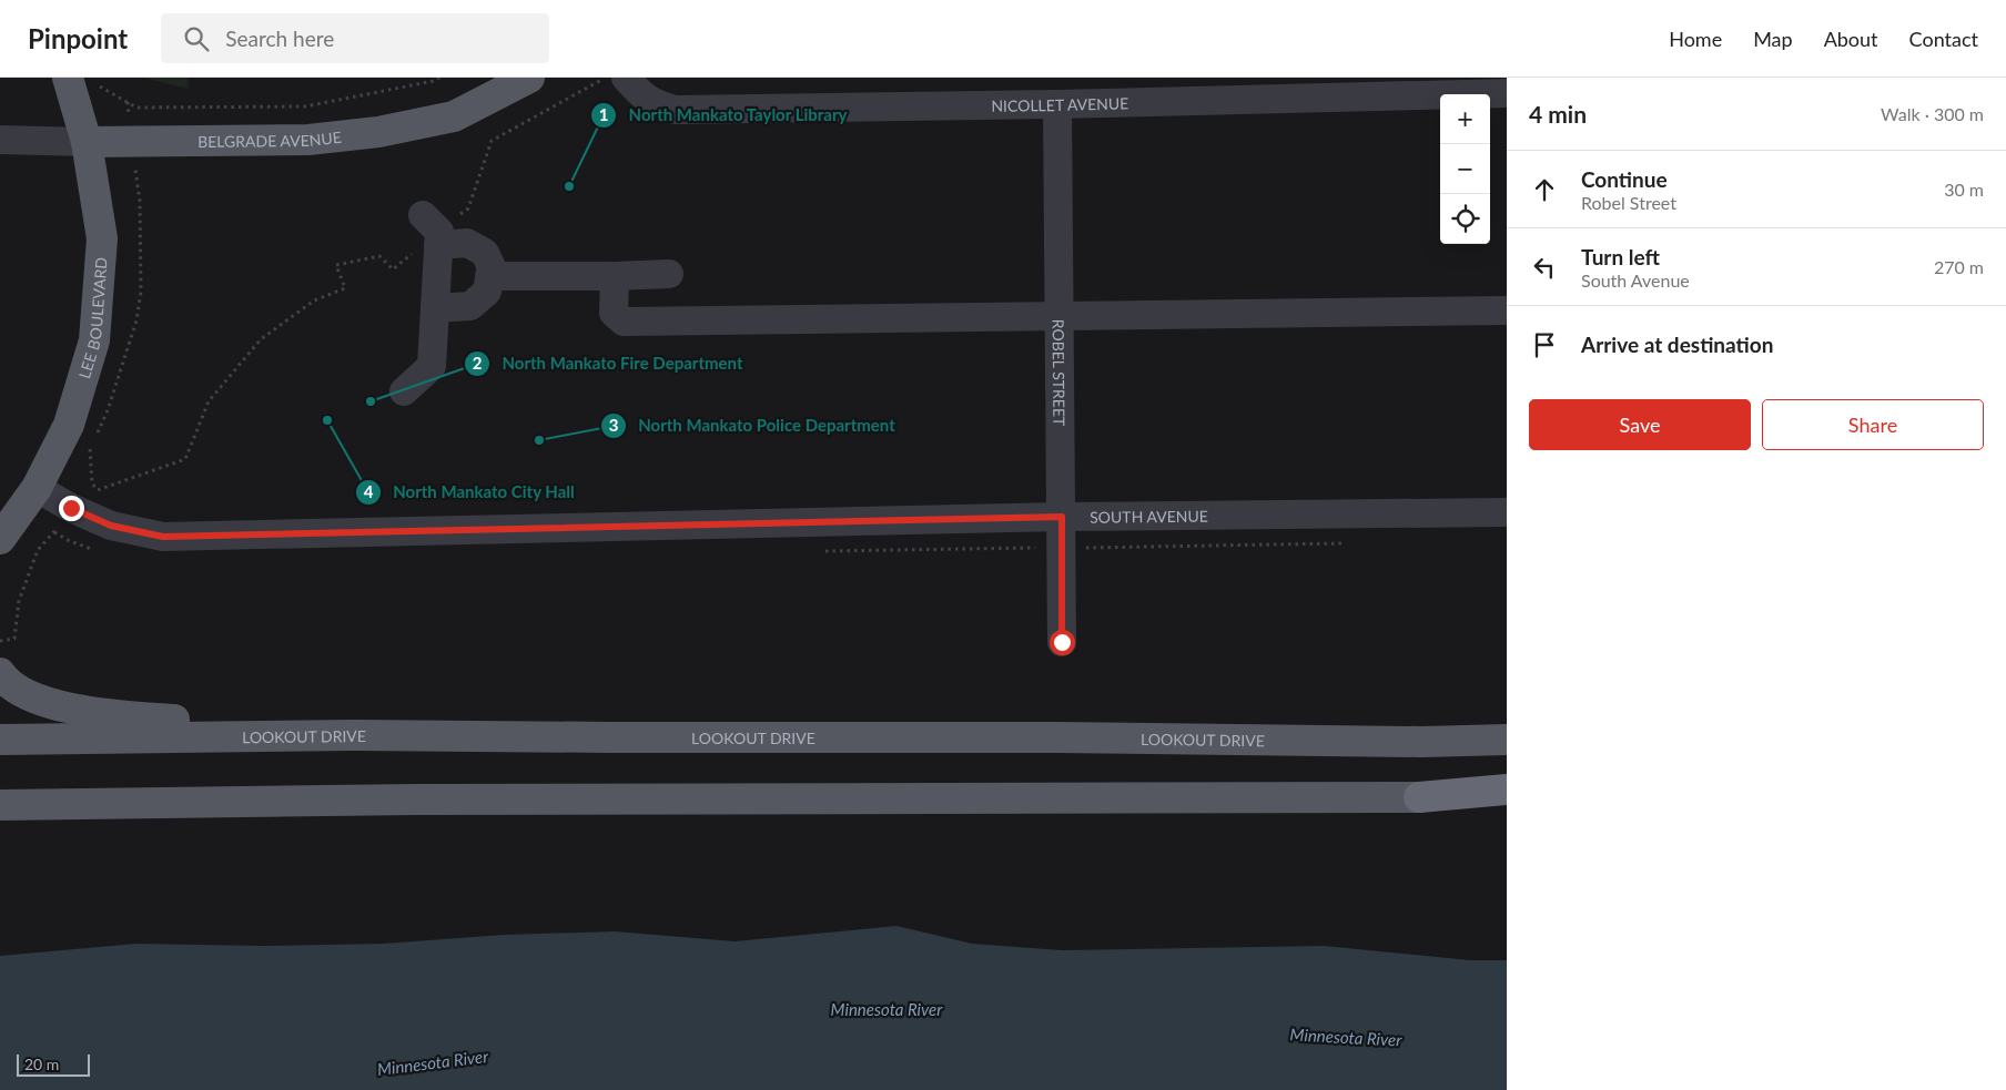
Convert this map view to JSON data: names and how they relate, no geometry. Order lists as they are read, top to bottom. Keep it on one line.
{"streets":{"main road":["BELGRADE AVENUE","LEE BOULEVARD","LOOKOUT DRIVE"],"street":["NICOLLET AVENUE","ROBEL STREET","SOUTH AVENUE"]},"crossings":[["NICOLLET AVENUE","ROBEL STREET"],["BELGRADE AVENUE","LEE BOULEVARD"],["LEE BOULEVARD","SOUTH AVENUE"],["ROBEL STREET","SOUTH AVENUE"]],"water":["Minnesota River"],"places":["North Mankato Taylor Library","North Mankato Fire Department","North Mankato City Hall","North Mankato Police Department"],"scale_bar":"20 m","page":{"header":"Pinpoint","search":"Search here","nav":["Home","Map","About","Contact"],"heading":["4 min","Walk · 300 m"],"map_buttons":["+","−"],"list":[["Continue","Robel Street","30 m"],["Turn left","South Avenue","270 m"],"Arrive at destination"],"buttons":["Save","Share"],"scale":"20 m"}}
